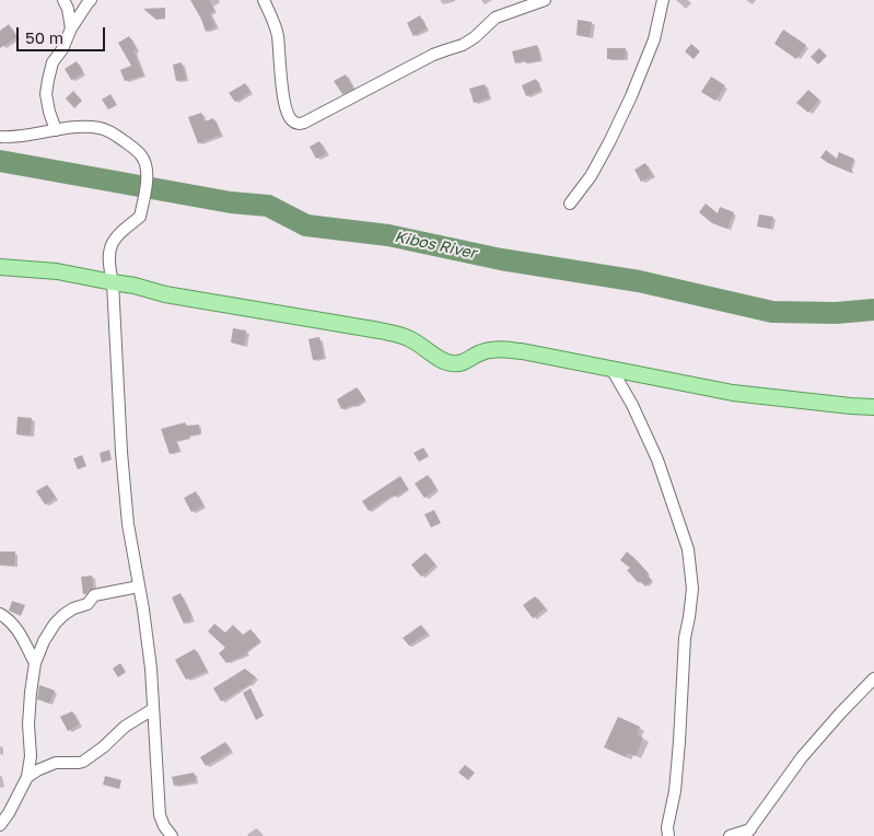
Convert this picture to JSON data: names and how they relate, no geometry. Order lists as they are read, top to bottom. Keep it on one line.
{"water":["Kibos River"],"scale_bar":"50 m"}
